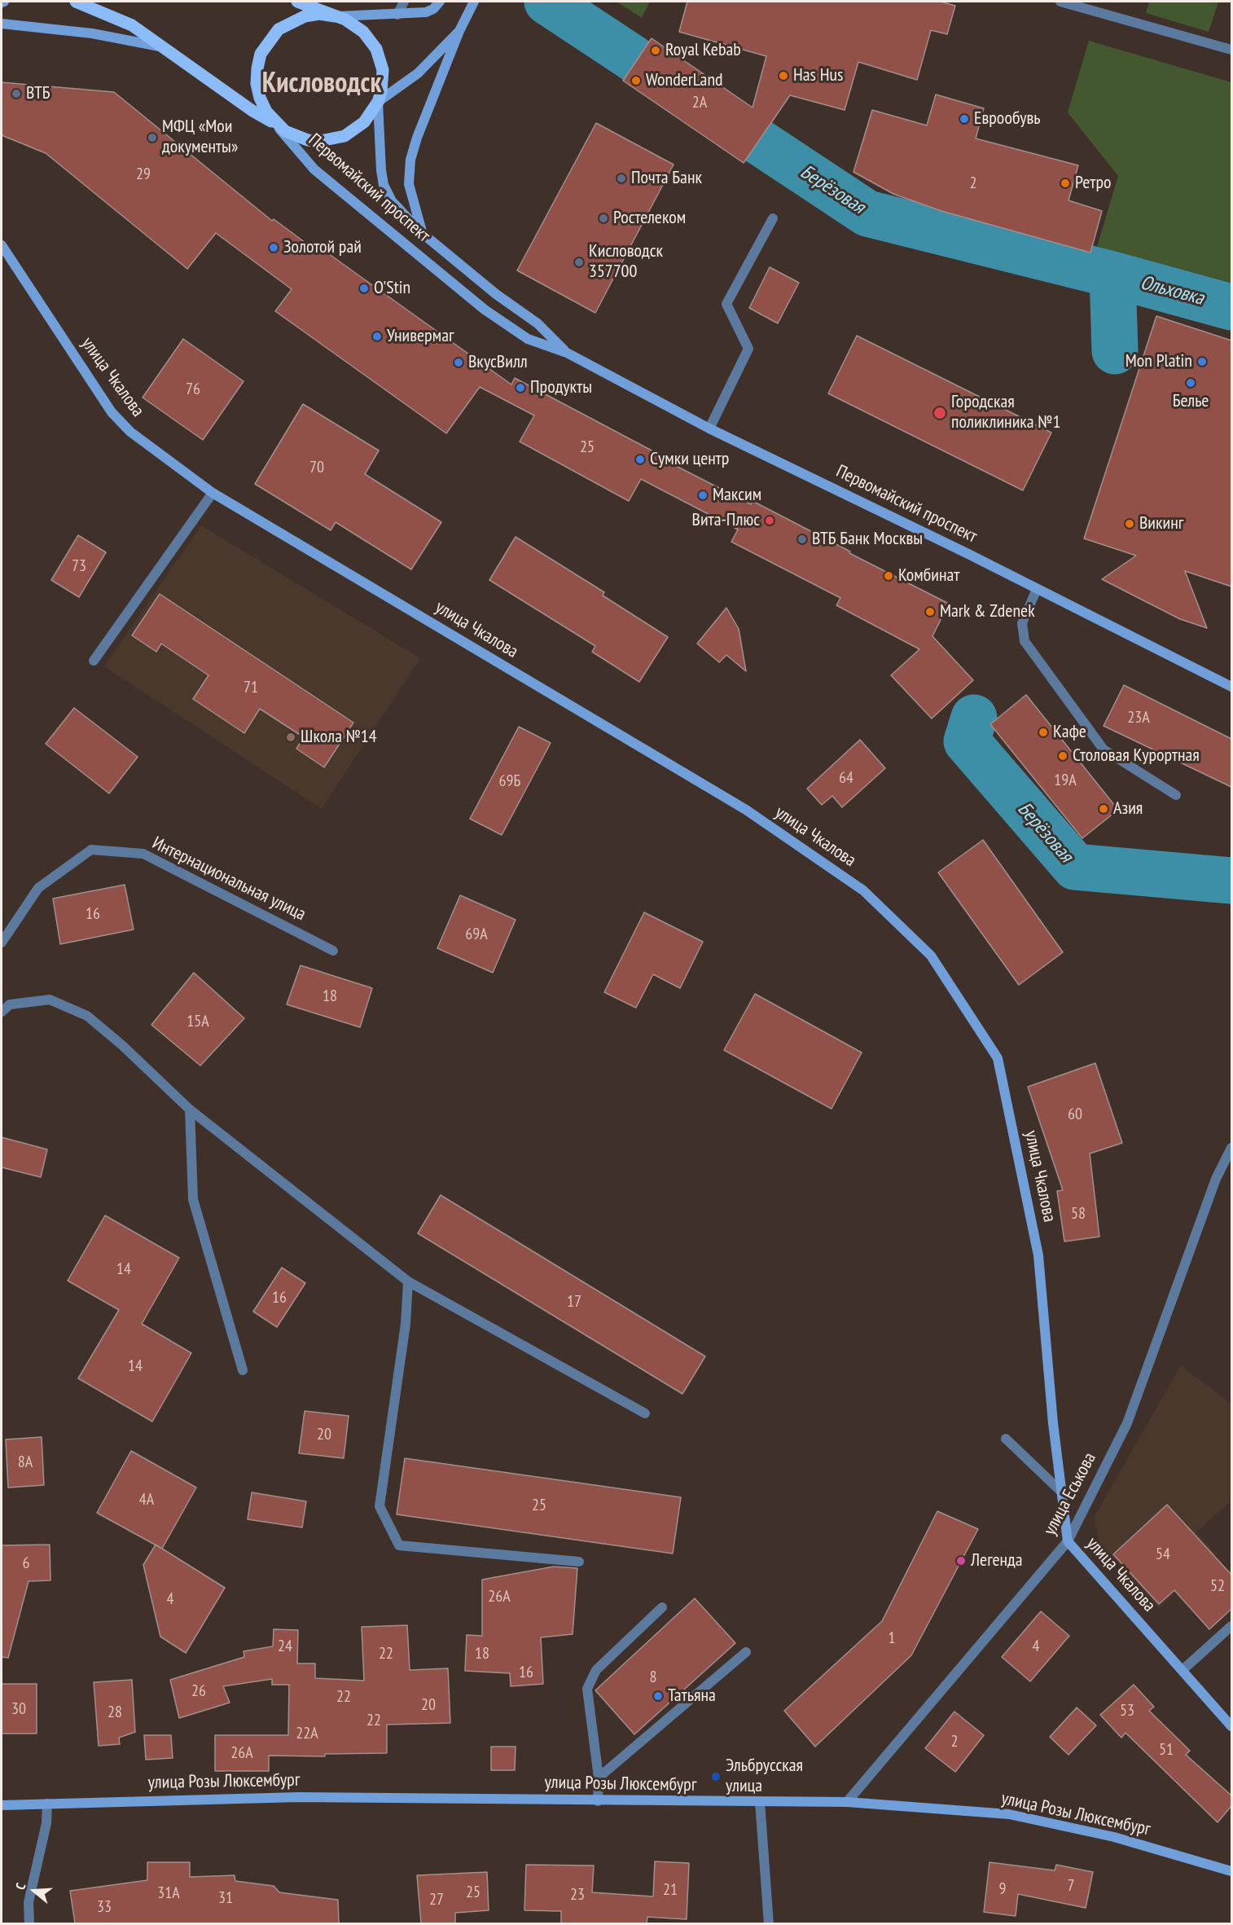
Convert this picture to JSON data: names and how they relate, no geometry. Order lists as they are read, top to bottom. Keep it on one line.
{"streets":{"main road":["Первомайский проспект"],"street":["улица Чкалова","Интернациональная улица","улица Еськова","улица Розы Люксембург"]},"crossings":[["улица Чкалова","улица Еськова"],["улица Еськова","улица Розы Люксембург"]],"districts":["Кисловодск"],"water":["Берёзовая","Ольховка"],"places":["Royal Kebab","Has Hus","WonderLand","ВТБ","Еврообувь","МФЦ «Мои документы»","Почта Банк","Ретро","Ростелеком","Золотой рай","Кисловодск 357700","O'Stin","Универмаг","Mon Platin","ВкусВилл","Белье","Продукты","Городская поликлиника №1","Сумки центр","Максим","Вита-Плюс","Викинг","ВТБ Банк Москвы","Комбинат","Mark & Zdenek","Кафе","Школа №14","Столовая Курортная","Азия","Легенда","Татьяна","Эльбрусская улица"],"house_numbers":["2А","29","2","76","25","70","73","71","23А","64","19А","69Б","16","69А","18","15А","60","58","14","16","17","14","20","8А","4А","25","54","6","52","26А","4","1","24","4","22","18","16","8","26","22","20","30","53","28","22","22А","2","51","26А","7","9","21","25","31А","23","31","27","33"],"north":"left"}
